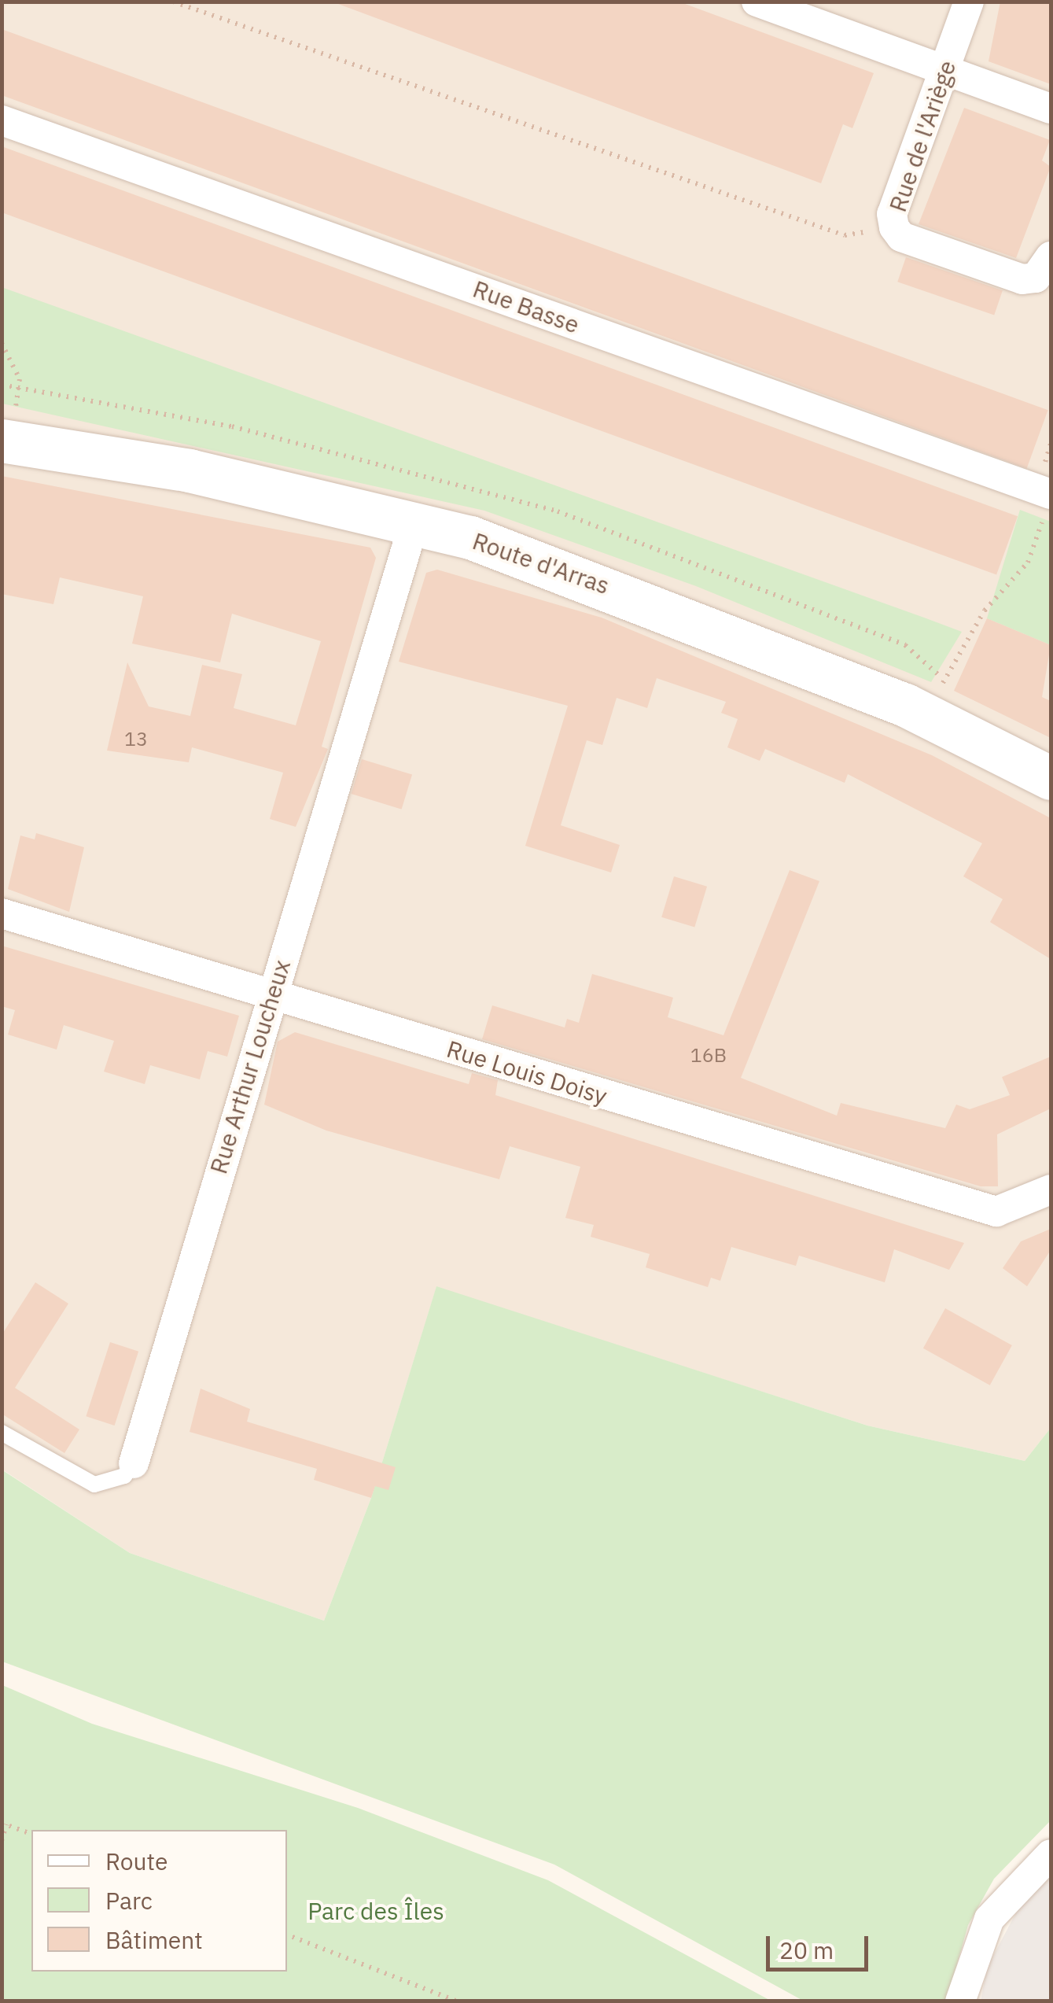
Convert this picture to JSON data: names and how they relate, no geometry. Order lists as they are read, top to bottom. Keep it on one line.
{"streets":{"main road":["Route d'Arras"],"street":["Rue de l'Ariège","Rue Basse","Rue Arthur Loucheux","Rue Louis Doisy"]},"crossings":[["Route d'Arras","Rue Arthur Loucheux"],["Rue Arthur Loucheux","Rue Louis Doisy"]],"parks":["Parc des Îles"],"house_numbers":["13","16B"],"legend":["Route","Parc","Bâtiment"],"scale_bar":"20 m"}
